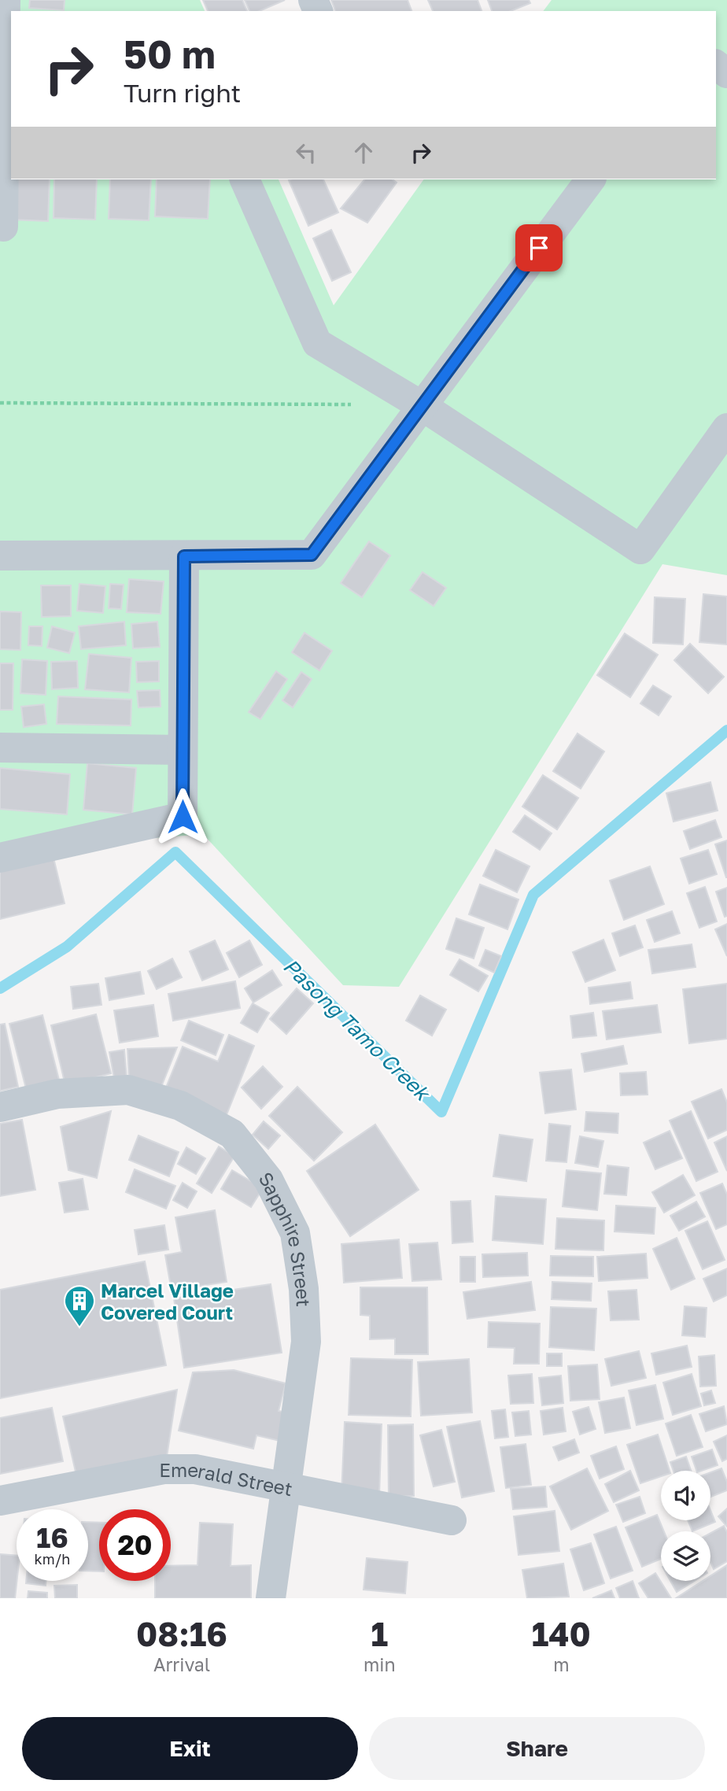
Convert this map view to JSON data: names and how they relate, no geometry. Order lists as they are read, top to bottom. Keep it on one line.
{"streets":{"street":["Sapphire Street","Emerald Street"]},"crossings":[["Sapphire Street","Emerald Street"]],"water":["Pasong Tamo Creek"],"places":{"building":["Marcel Village Covered Court"]},"page":{"turn":["50 m","Turn right"],"speed":"16 km/h","limit":"20","eta":["08:16","Arrival","1","min","140","m"],"buttons":["Exit","Share"]}}
